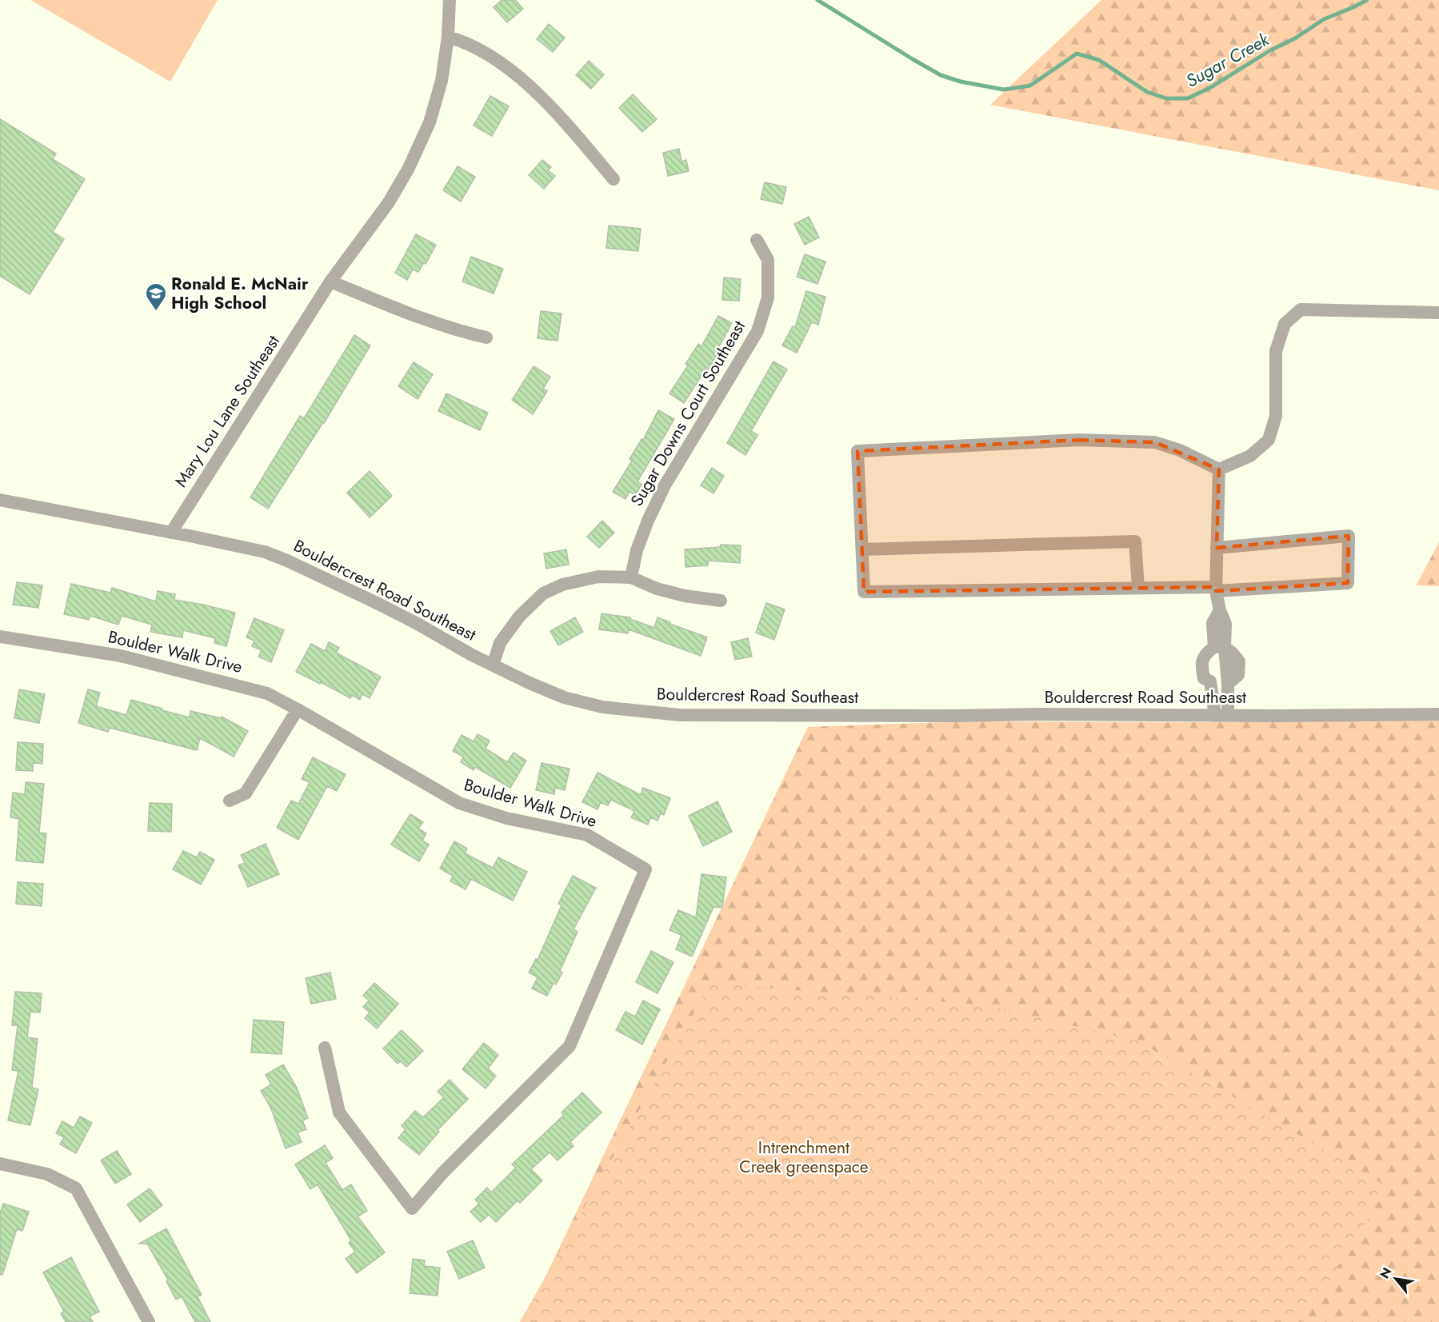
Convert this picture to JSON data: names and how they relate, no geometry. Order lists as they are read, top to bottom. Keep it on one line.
{"streets":{"street":["Mary Lou Lane Southeast","Sugar Downs Court Southeast","Bouldercrest Road Southeast","Boulder Walk Drive"]},"crossings":[["Mary Lou Lane Southeast","Bouldercrest Road Southeast"]],"water":["Sugar Creek"],"parks":["Intrenchment Creek greenspace"],"places":{"school or university":["Ronald E. McNair High School"]},"north":"top left"}
